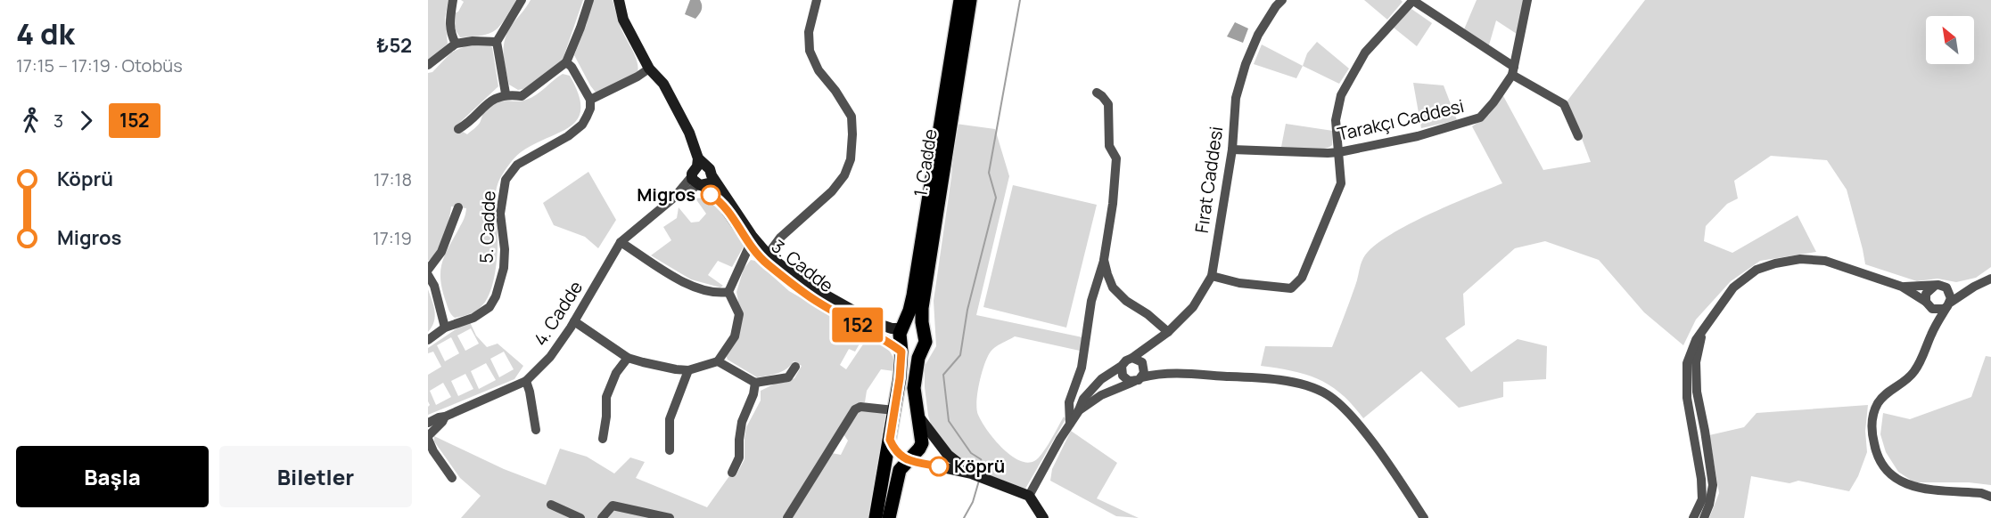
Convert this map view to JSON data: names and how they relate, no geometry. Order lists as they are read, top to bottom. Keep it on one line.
{"streets":{"main road":["1. Cadde","3. Cadde"],"street":["Tarakçı Caddesi","Fırat Caddesi","5. Cadde","4. Cadde"]},"crossings":[["Tarakçı Caddesi","Fırat Caddesi"],["1. Cadde","3. Cadde"],["3. Cadde","4. Cadde"]],"places":["Migros","Köprü"],"lines":["bus line 152"],"north":"top left","page":{"heading":["4 dk","17:15 – 17:19 · Otobüs","₺52"],"on_map":"152","legs":["3","152"],"list":[{"name":"Köprü","value":"17:18"},{"name":"Migros","value":"17:19"}],"buttons":["Başla","Biletler"]}}
